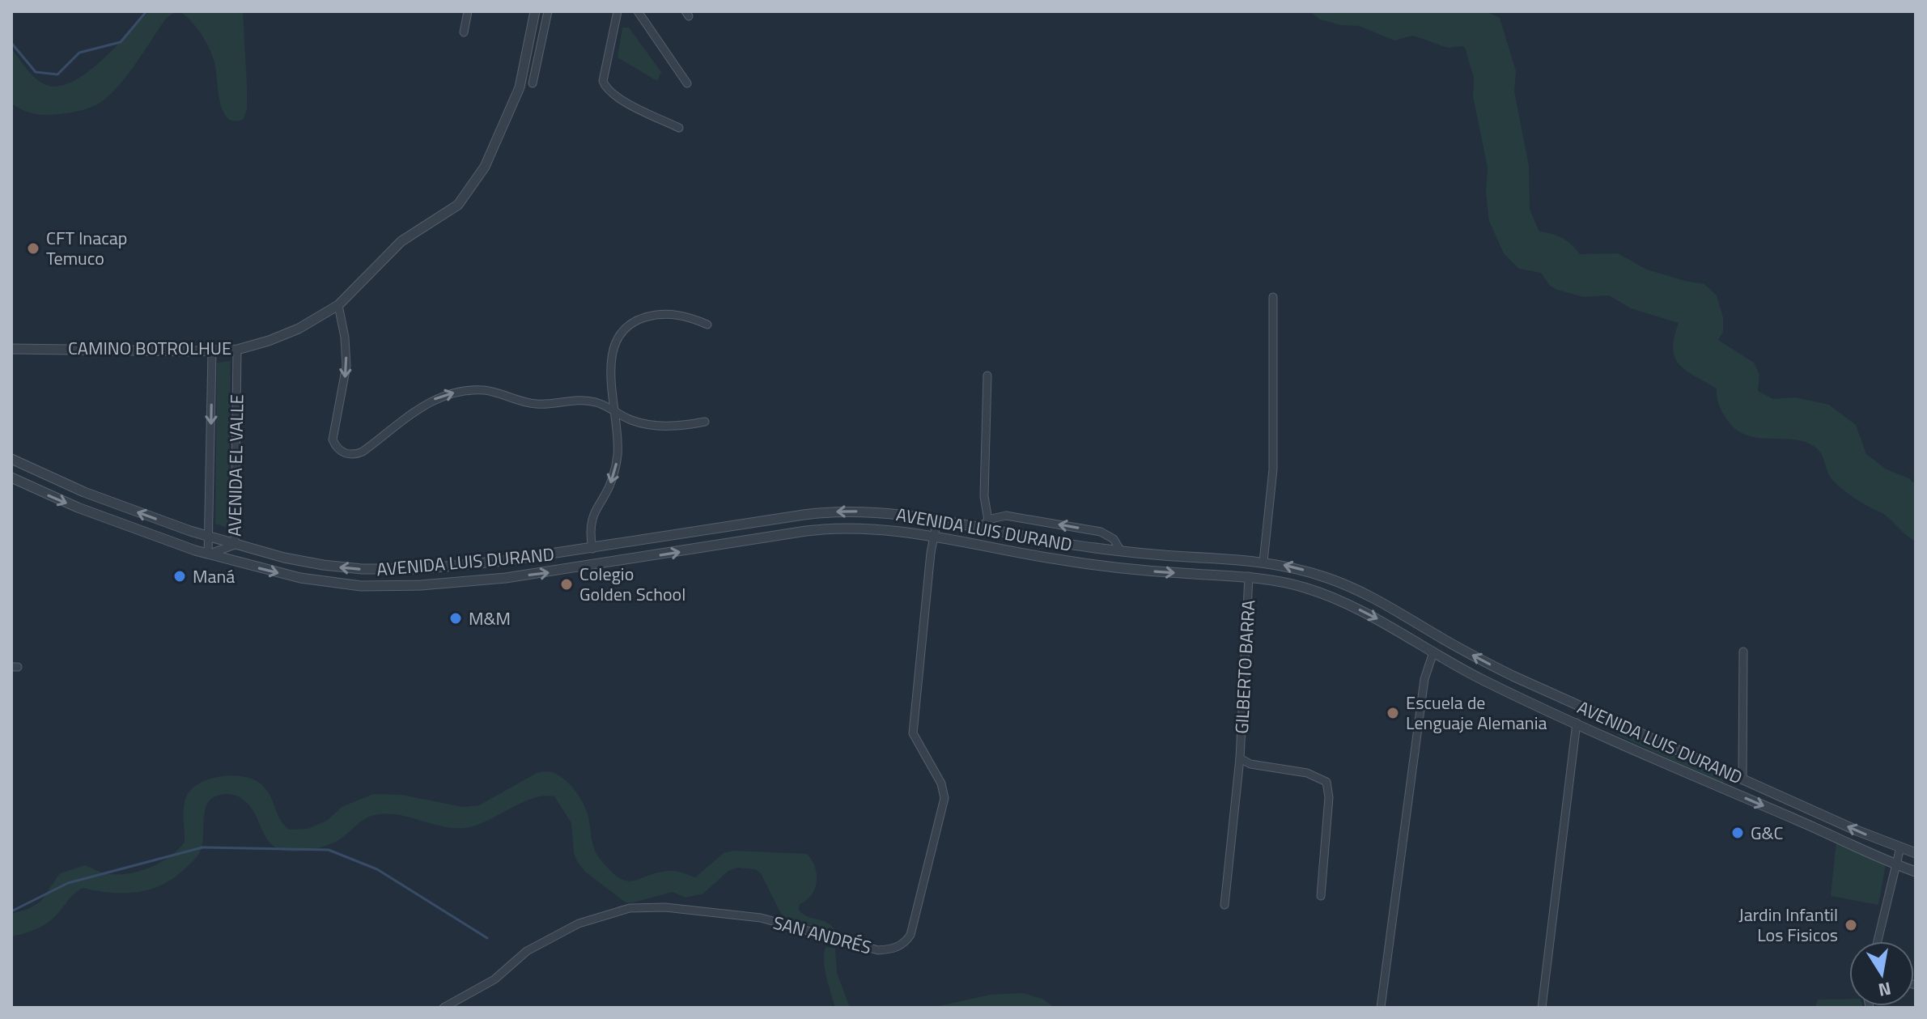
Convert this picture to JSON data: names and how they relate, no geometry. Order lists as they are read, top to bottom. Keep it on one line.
{"streets":{"street":["CAMINO BOTROLHUE","AVENIDA EL VALLE","AVENIDA LUIS DURAND","GILBERTO BARRA","SAN ANDRÉS"]},"crossings":[["CAMINO BOTROLHUE","AVENIDA EL VALLE"],["AVENIDA EL VALLE","AVENIDA LUIS DURAND"],["AVENIDA LUIS DURAND","GILBERTO BARRA"],["AVENIDA LUIS DURAND","SAN ANDRÉS"]],"places":["CFT Inacap Temuco","Maná","Colegio Golden School","M&M","Escuela de Lenguaje Alemania","G&C","Jardin Infantil Los Fisicos"],"north":"bottom"}
